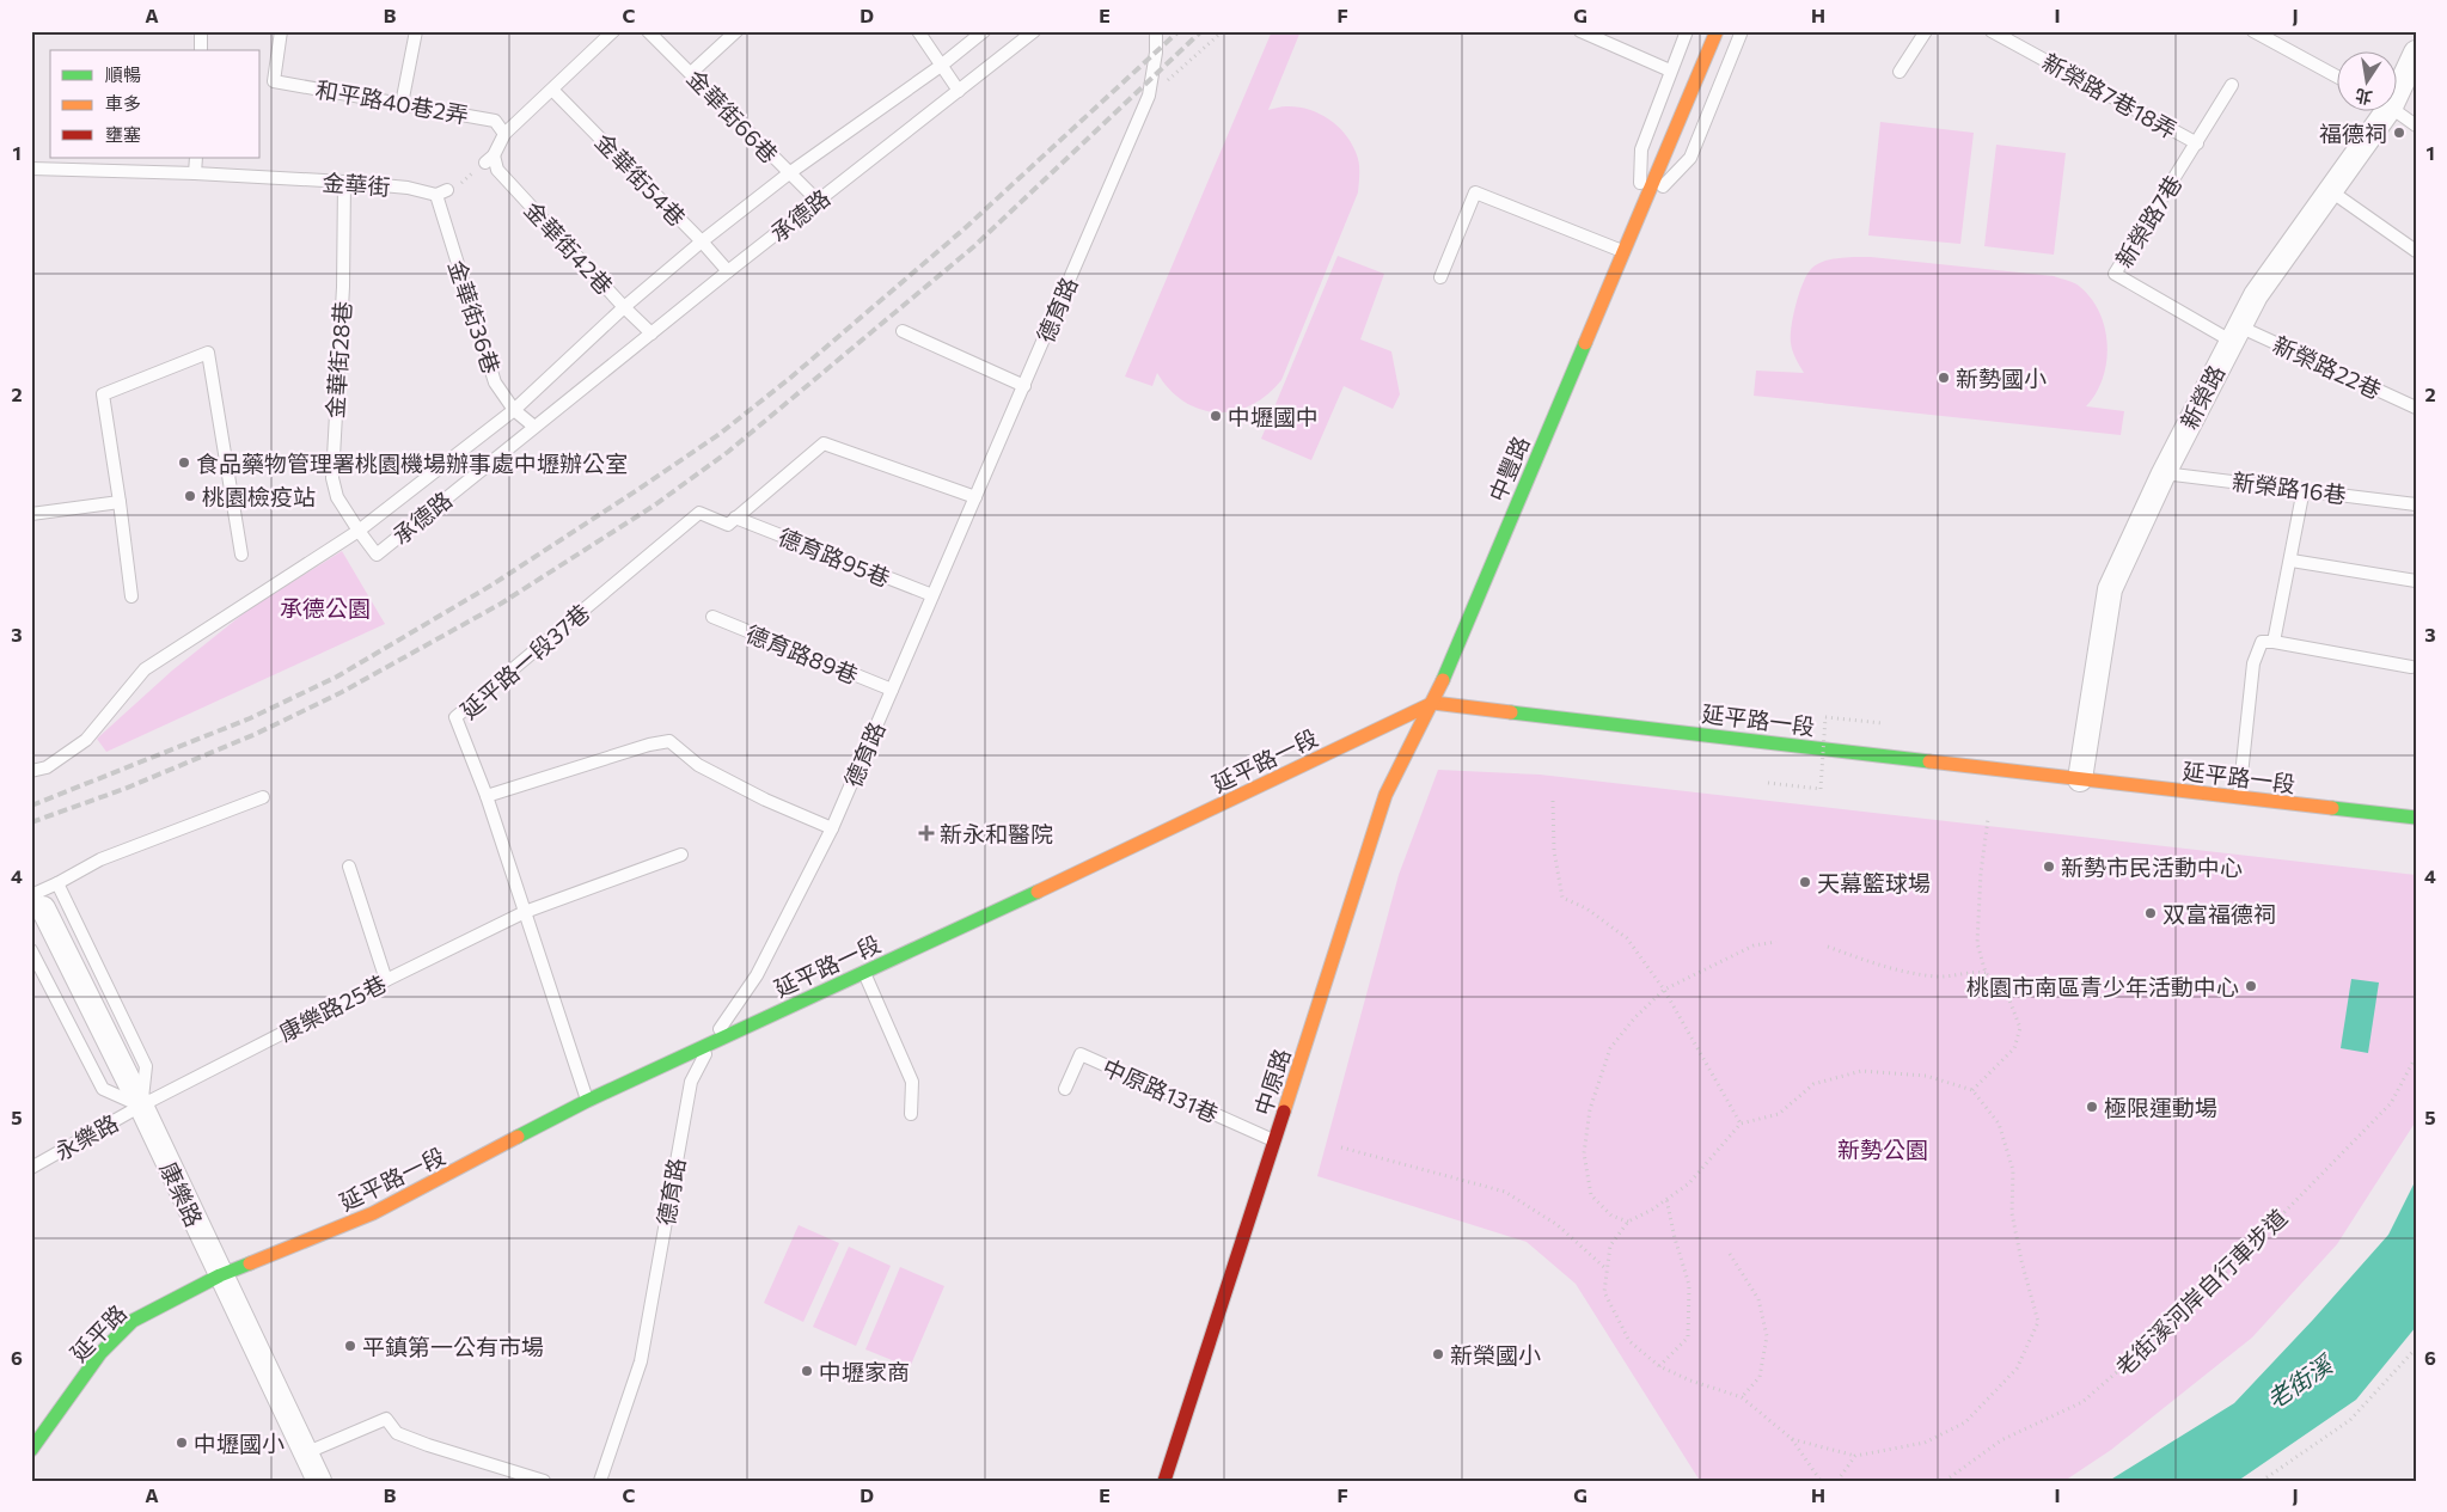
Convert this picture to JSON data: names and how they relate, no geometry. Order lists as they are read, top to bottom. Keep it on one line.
{"streets":{"main road":["中豐路","延平路一段","中原路","延平路"],"street":["新榮路","康樂路"],"lane":["新榮路7巷18弄","和平路40巷2弄","金華街66巷","金華街54巷","金華街","承德路","新榮路7巷","金華街42巷","德育路","金華街36巷","金華街28巷","新榮路22巷","新榮路16巷","德育路95巷","德育路89巷","延平路一段37巷","康樂路25巷","中原路131巷","永樂路"],"path":["老街溪河岸自行車步道"]},"crossings":[["新榮路7巷18弄","新榮路7巷"],["金華街66巷","承德路"],["金華街54巷","承德路"],["金華街","金華街36巷"],["金華街","金華街28巷"],["承德路","金華街42巷"],["承德路","金華街36巷"],["承德路","金華街28巷"],["新榮路7巷","新榮路22巷"],["新榮路7巷","新榮路"],["德育路","德育路95巷"],["德育路","德育路89巷"],["德育路","延平路一段"],["新榮路22巷","新榮路"],["新榮路","新榮路16巷"],["新榮路","延平路一段"],["中豐路","延平路一段"],["中豐路","中原路"],["德育路95巷","延平路一段37巷"],["延平路一段37巷","延平路一段"],["延平路一段37巷","康樂路25巷"],["延平路一段","中原路"],["延平路一段","康樂路"],["延平路一段","延平路"],["康樂路25巷","永樂路"],["康樂路25巷","康樂路"],["中原路","中原路131巷"],["永樂路","康樂路"],["康樂路","延平路"]],"water":["老街溪"],"parks":["承德公園","新勢公園"],"places":{"other":["福德祠","新勢國小","中壢國中","食品藥物管理署桃園機場辦事處中壢辦公室","桃園檢疫站","新勢市民活動中心","天幕籃球場","双富福德祠","桃園市南區青少年活動中心","極限運動場","平鎮第一公有市場","新榮國小","中壢家商","中壢國小"],"health":["新永和醫院"]},"legend":["順暢","車多","壅塞"],"north":"bottom","grid":{"columns":["A","B","C","D","E","F","G","H","I","J"],"rows":["1","2","3","4","5","6"]}}
